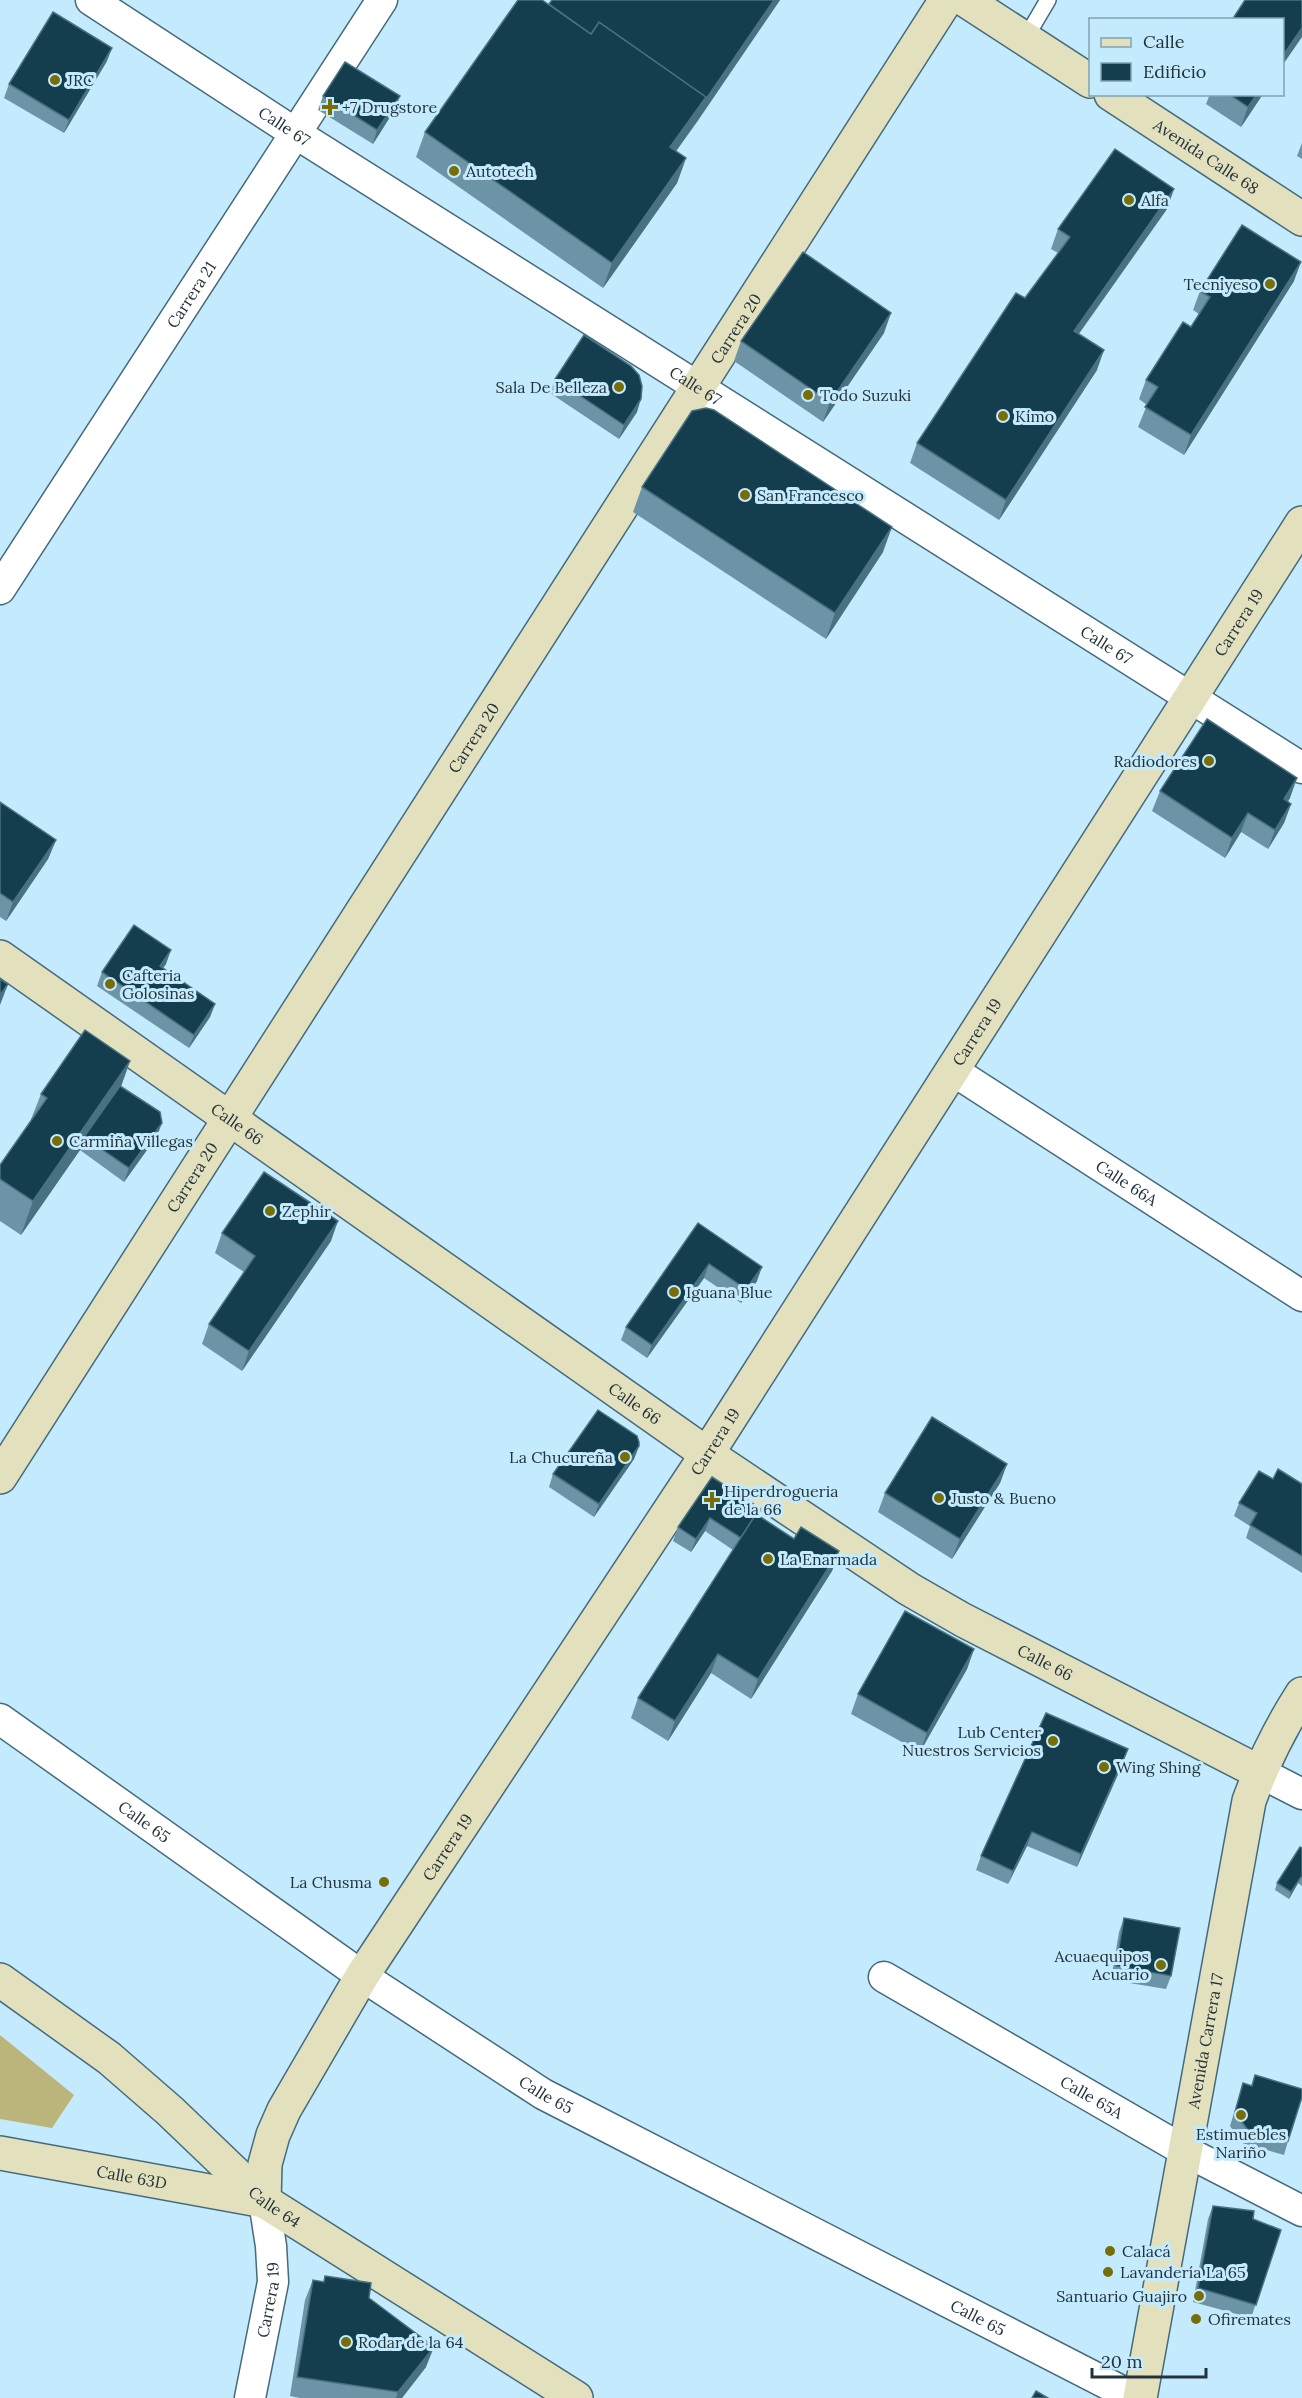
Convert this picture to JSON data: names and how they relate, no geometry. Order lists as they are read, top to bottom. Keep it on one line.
{"streets":{"street":["Calle 67","Avenida Calle 68","Carrera 21","Carrera 20","Carrera 19","Calle 66","Calle 66A","Calle 65","Avenida Carrera 17","Calle 65A","Calle 63D","Calle 64"]},"crossings":[["Calle 67","Carrera 21"],["Calle 67","Carrera 20"],["Calle 67","Carrera 19"],["Carrera 20","Calle 66"],["Carrera 19","Calle 66"],["Carrera 19","Calle 66A"],["Carrera 19","Calle 65"],["Carrera 19","Calle 63D"],["Carrera 19","Calle 64"],["Calle 66","Avenida Carrera 17"],["Avenida Carrera 17","Calle 65A"],["Calle 63D","Calle 64"]],"places":{"other":["JRC","Autotech","Alfa","Tecniyeso","Sala De Belleza","Todo Suzuki","Kimo","San Francesco","Radiodores","Cafteria Golosinas","Carmiña Villegas","Zephir","Iguana Blue","La Chucureña","Justo & Bueno","La Enarmada","Lub Center Nuestros Servicios","Wing Shing","La Chusma","Acuaequipos Acuario","Estimuebles Nariño","Calacá","Lavandería La 65","Santuario Guajiro","Ofiremates","Rodar de la 64"],"health":["+7 Drugstore","Hiperdrogueria de la 66"]},"legend":["Calle","Edificio"],"scale_bar":"20 m"}
